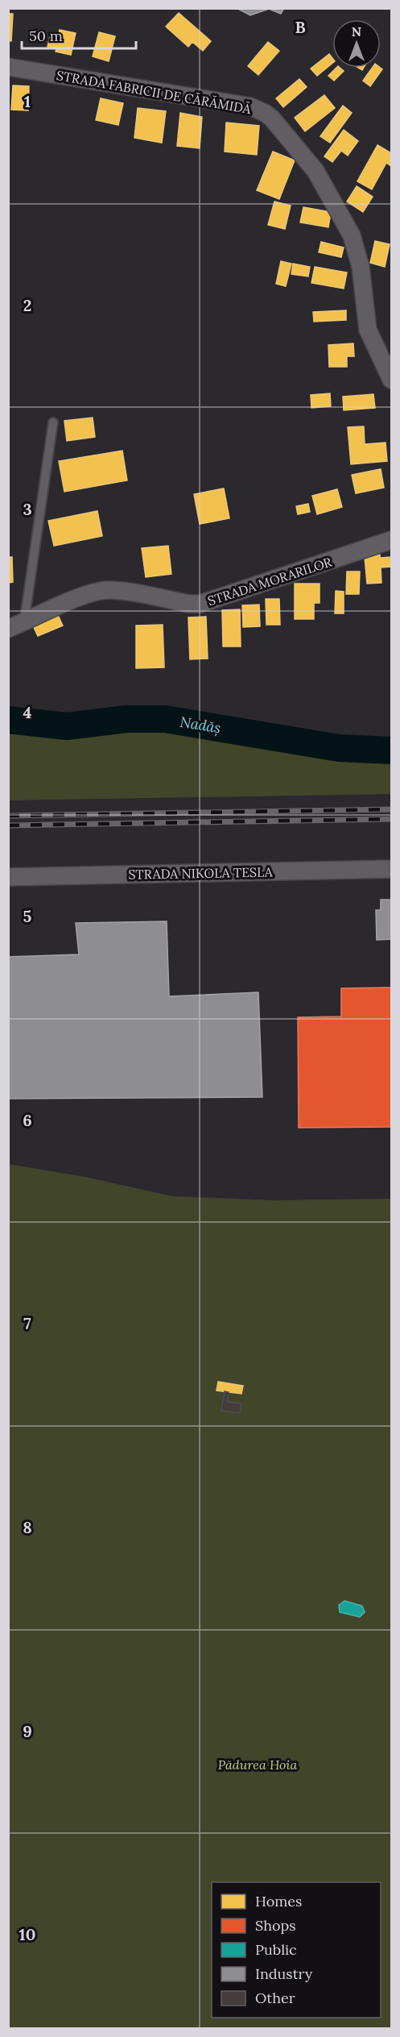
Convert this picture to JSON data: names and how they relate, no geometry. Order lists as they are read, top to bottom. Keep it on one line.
{"streets":{"street":["STRADA FABRICII DE CĂRĂMIDĂ","STRADA MORARILOR","STRADA NIKOLA TESLA"]},"water":["Nadăș"],"parks":["Pădurea Hoia"],"legend":["Homes","Shops","Public","Industry","Other"],"scale_bar":"50 m","north":"top","grid":{"columns":["B"],"rows":["1","2","3","4","5","6","7","8","9","10"]}}
